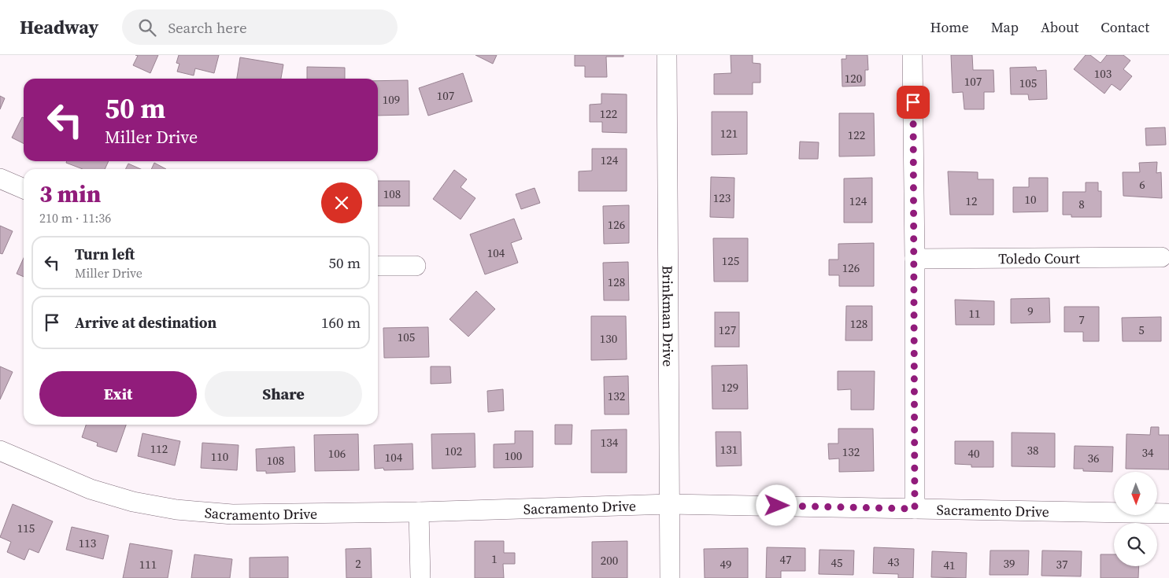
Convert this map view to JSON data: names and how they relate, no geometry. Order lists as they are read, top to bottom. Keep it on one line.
{"streets":{"street":["Toledo Court","Brinkman Drive","Sacramento Drive"]},"crossings":[["Brinkman Drive","Sacramento Drive"]],"house_numbers":["103","120","107","105","107","109","122","121","122","124","6","108","123","10","124","12","8","126","104","125","126","128","9","11","7","128","127","5","105","130","129","132","134","112","131","38","102","132","34","106","40","100","110","104","36","108","115","113","1","47","200","43","45","2","39","111","49","37","41"],"north":"bottom","page":{"header":"Headway","search":"Search here","nav":["Home","Map","About","Contact"],"turn":["50 m","Miller Drive"],"heading":["3 min","210 m · 11:36"],"list":[{"name":"Turn left","note":"Miller Drive","value":"50 m"},{"name":"Arrive at destination","value":"160 m"}],"buttons":["Exit","Share"]}}
